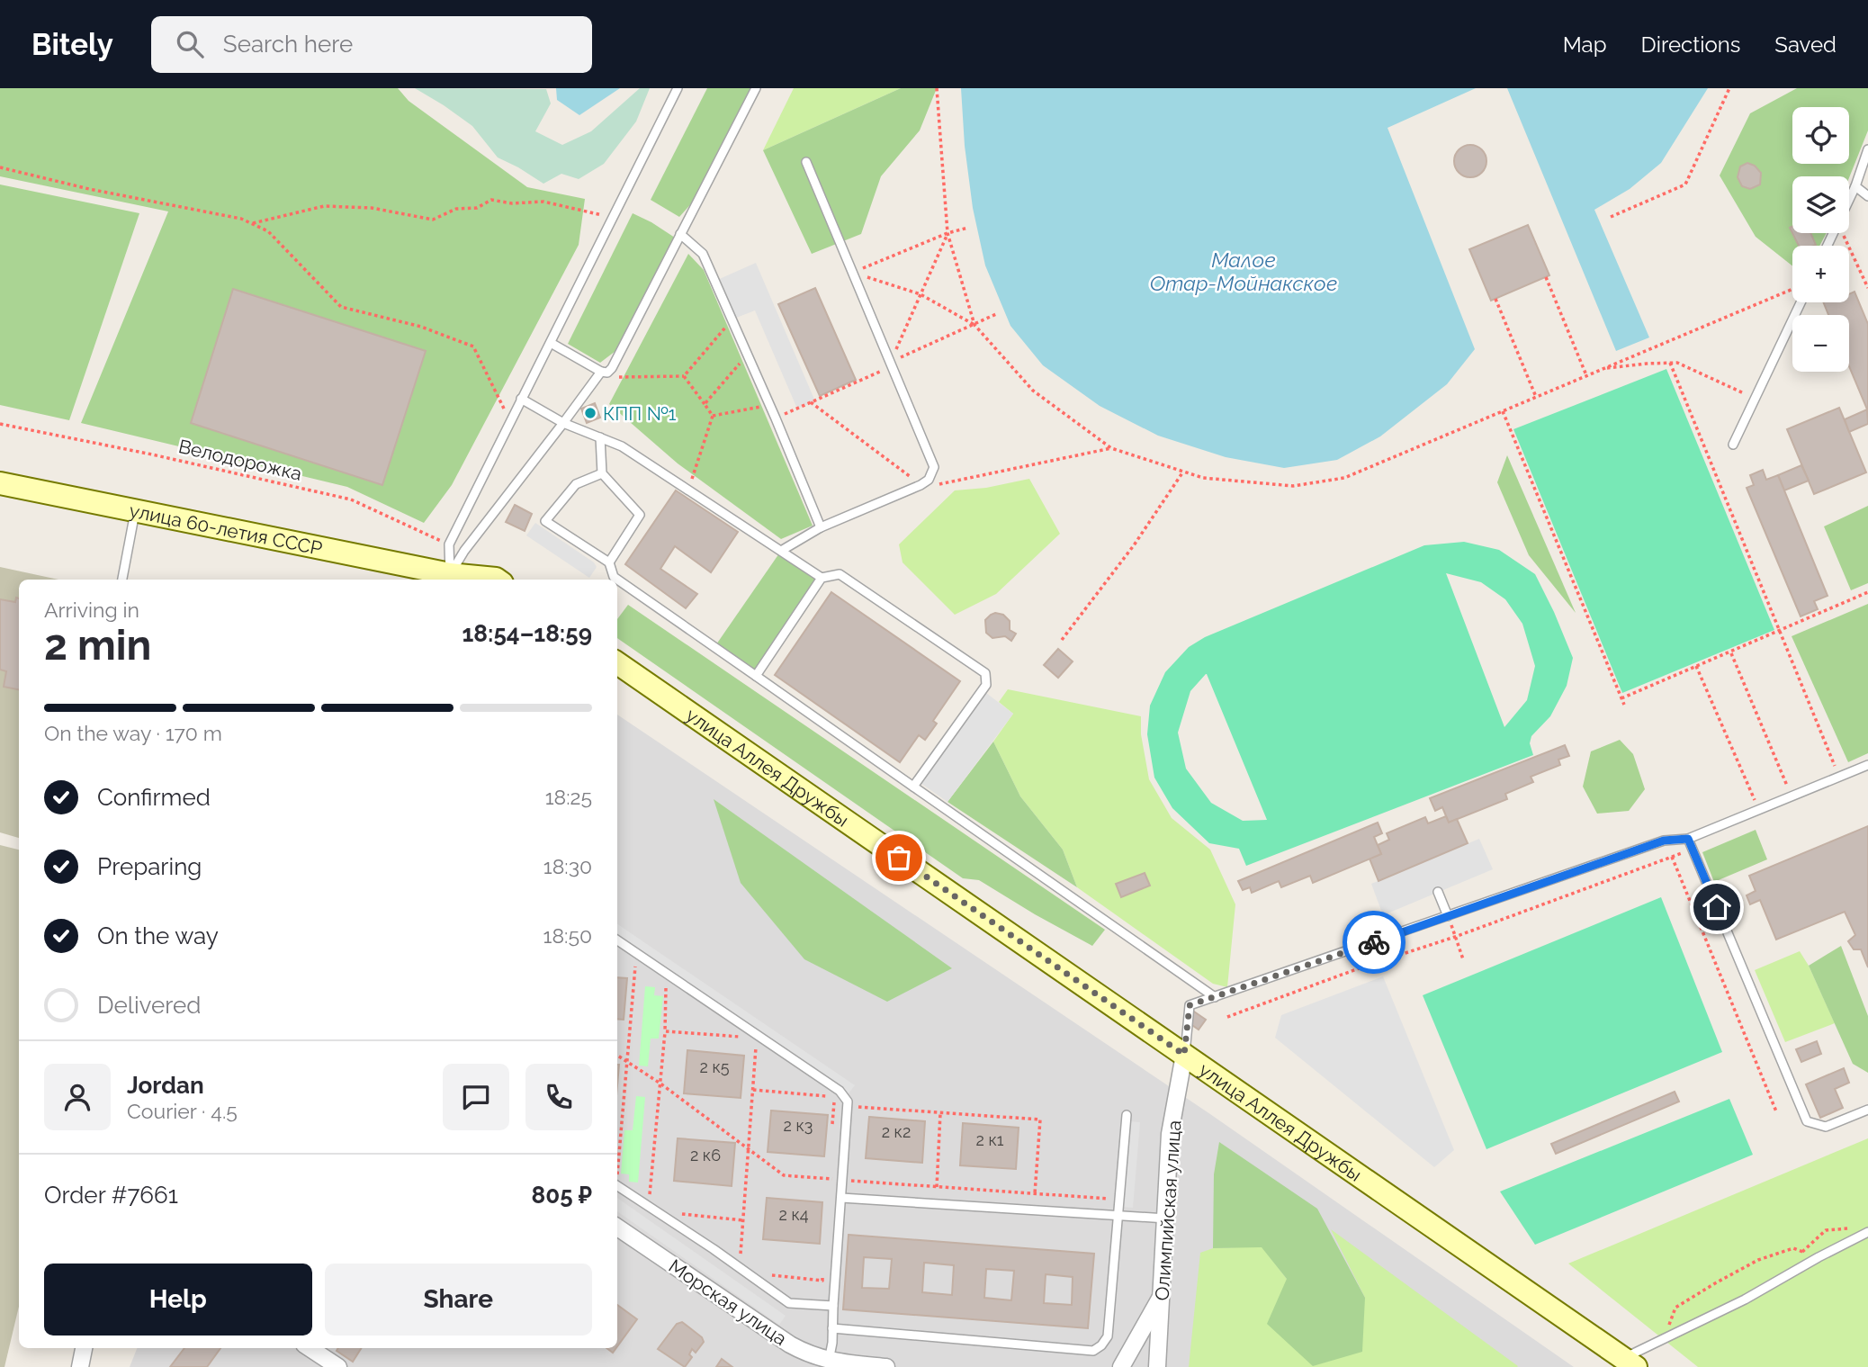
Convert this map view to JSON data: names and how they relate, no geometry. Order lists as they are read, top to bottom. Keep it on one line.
{"streets":{"main road":["улица 60-летия СССР","улица Аллея Дружбы"],"street":["Олимпийская улица","Морская улица"],"path":["Велодорожка"]},"crossings":[["улица Аллея Дружбы","Олимпийская улица"]],"water":["Малое Отар-Мойнакское"],"places":["КПП №1"],"house_numbers":["2 к5","2 к3","2 к2","2 к1","2 к6","2 к4"],"page":{"header":"Bitely","search":"Search here","nav":["Map","Directions","Saved"],"map_buttons":["+","−"],"heading":["2 min","Arriving in","18:54–18:59"],"panel":["Jordan","Courier · 4.5","Order #7661","805 ₽"],"bar":"On the way · 170 m","list":[["Confirmed","18:25"],["Preparing","18:30"],["On the way","18:50"],"Delivered"],"buttons":["Help","Share"]}}
